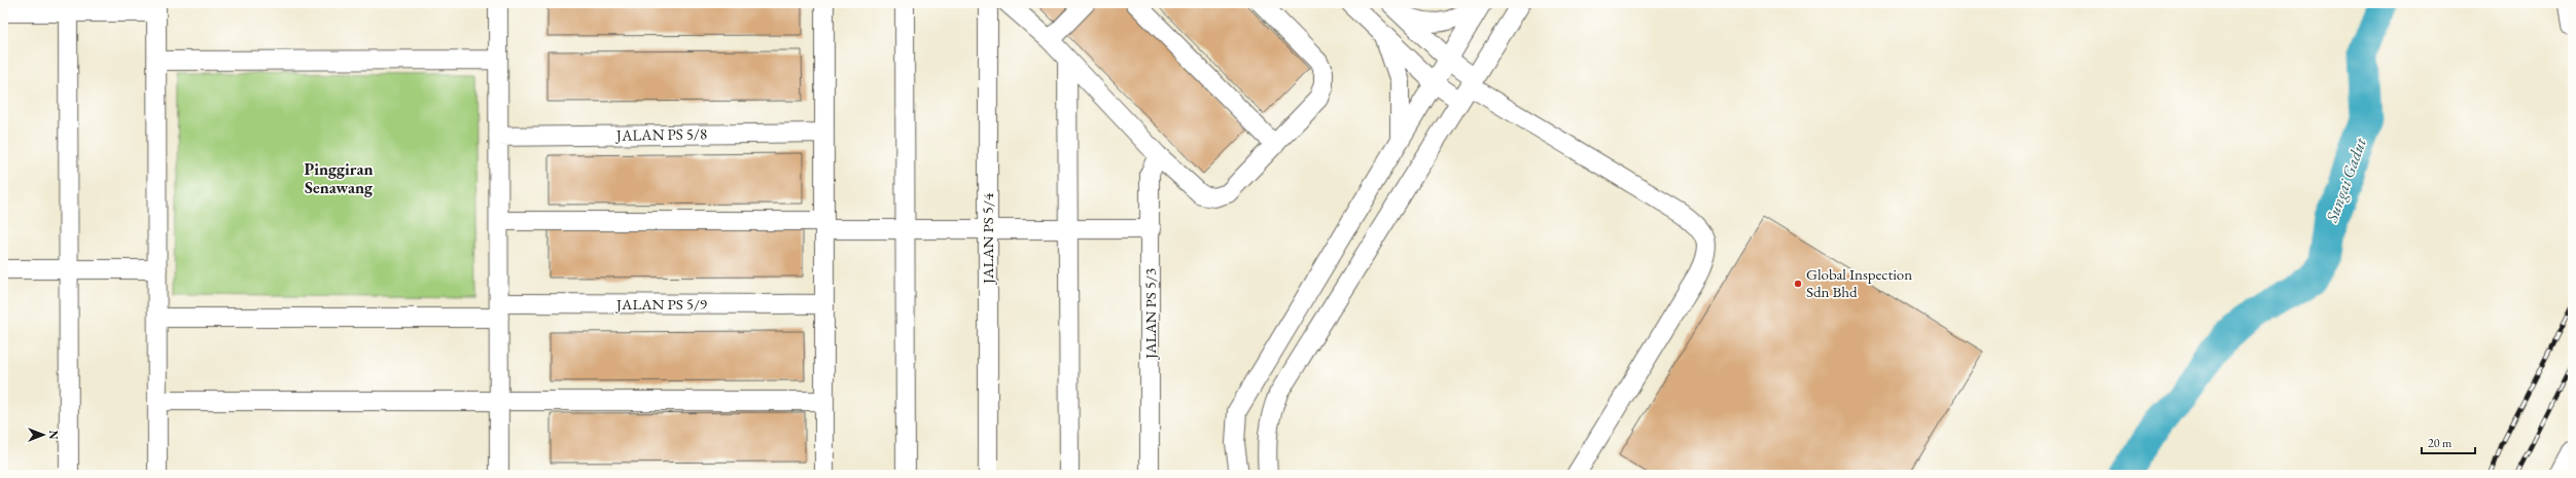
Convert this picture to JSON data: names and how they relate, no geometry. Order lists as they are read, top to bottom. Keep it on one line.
{"streets":{"street":["JALAN PS 5/8","JALAN PS 5/4","JALAN PS 5/9","JALAN PS 5/3"]},"districts":["Pinggiran Senawang"],"water":["Sungai Gadut"],"places":["Global Inspection Sdn Bhd"],"scale_bar":"20 m","north":"right"}
